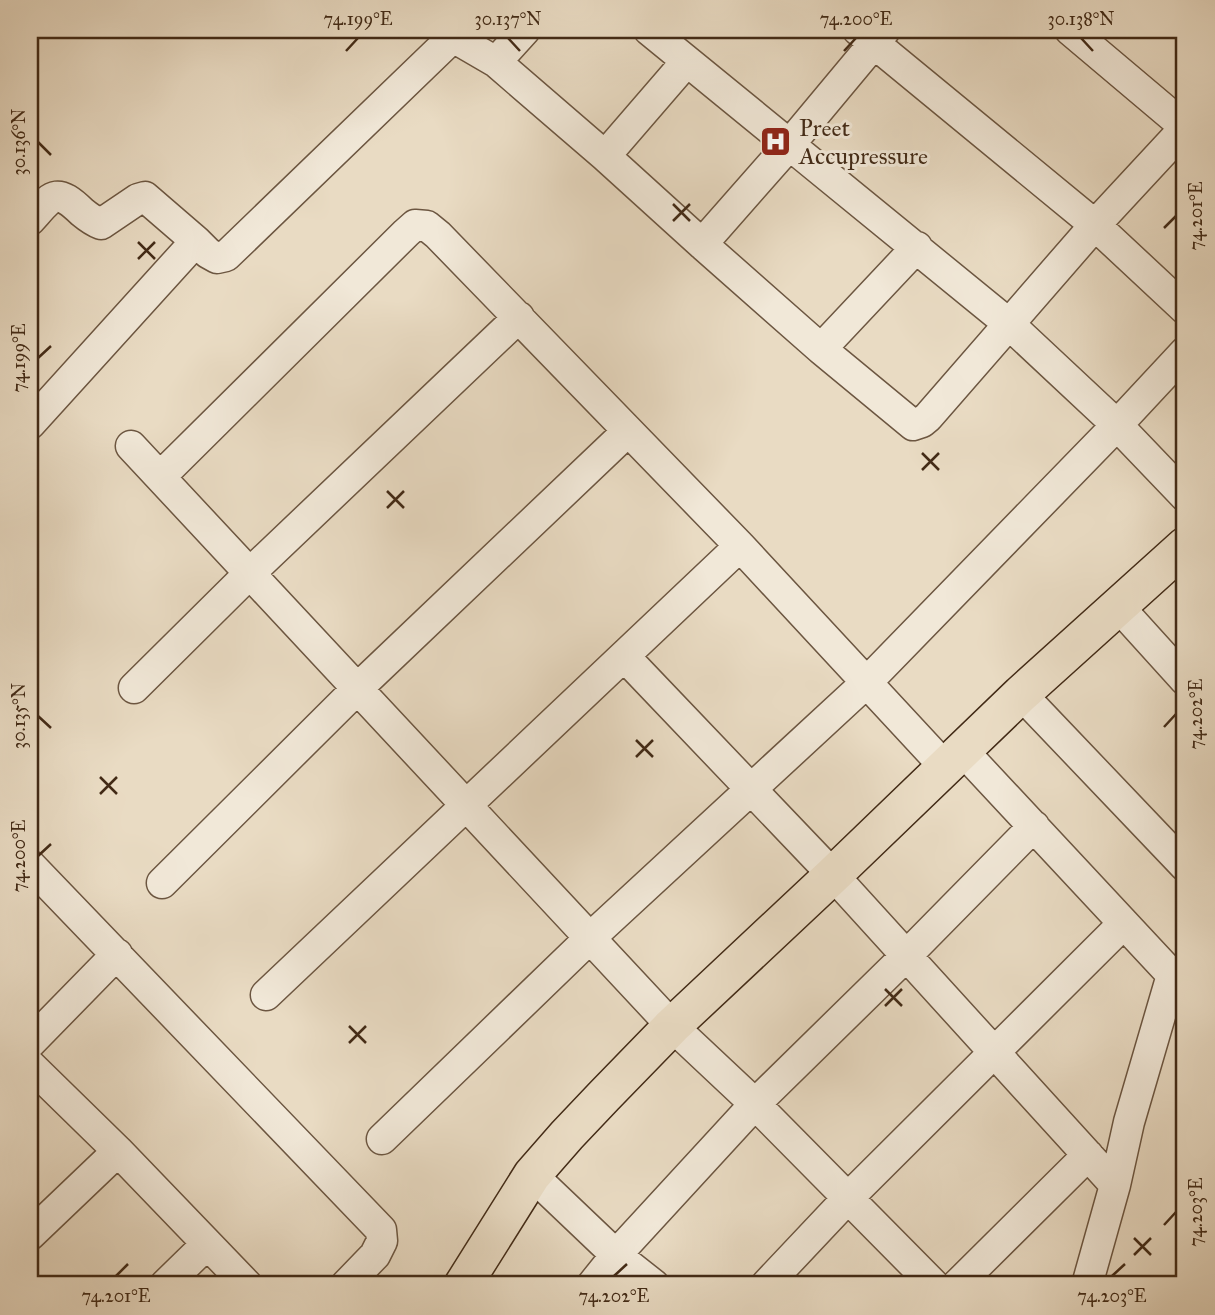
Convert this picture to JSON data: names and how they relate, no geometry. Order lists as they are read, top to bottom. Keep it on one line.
{"places":{"hospital":["Preet Accupressure"]},"coordinates":["74.199°E","30.137°N","74.200°E","30.138°N","30.136°N","74.201°E","74.202°E","30.135°N","74.203°E"]}
